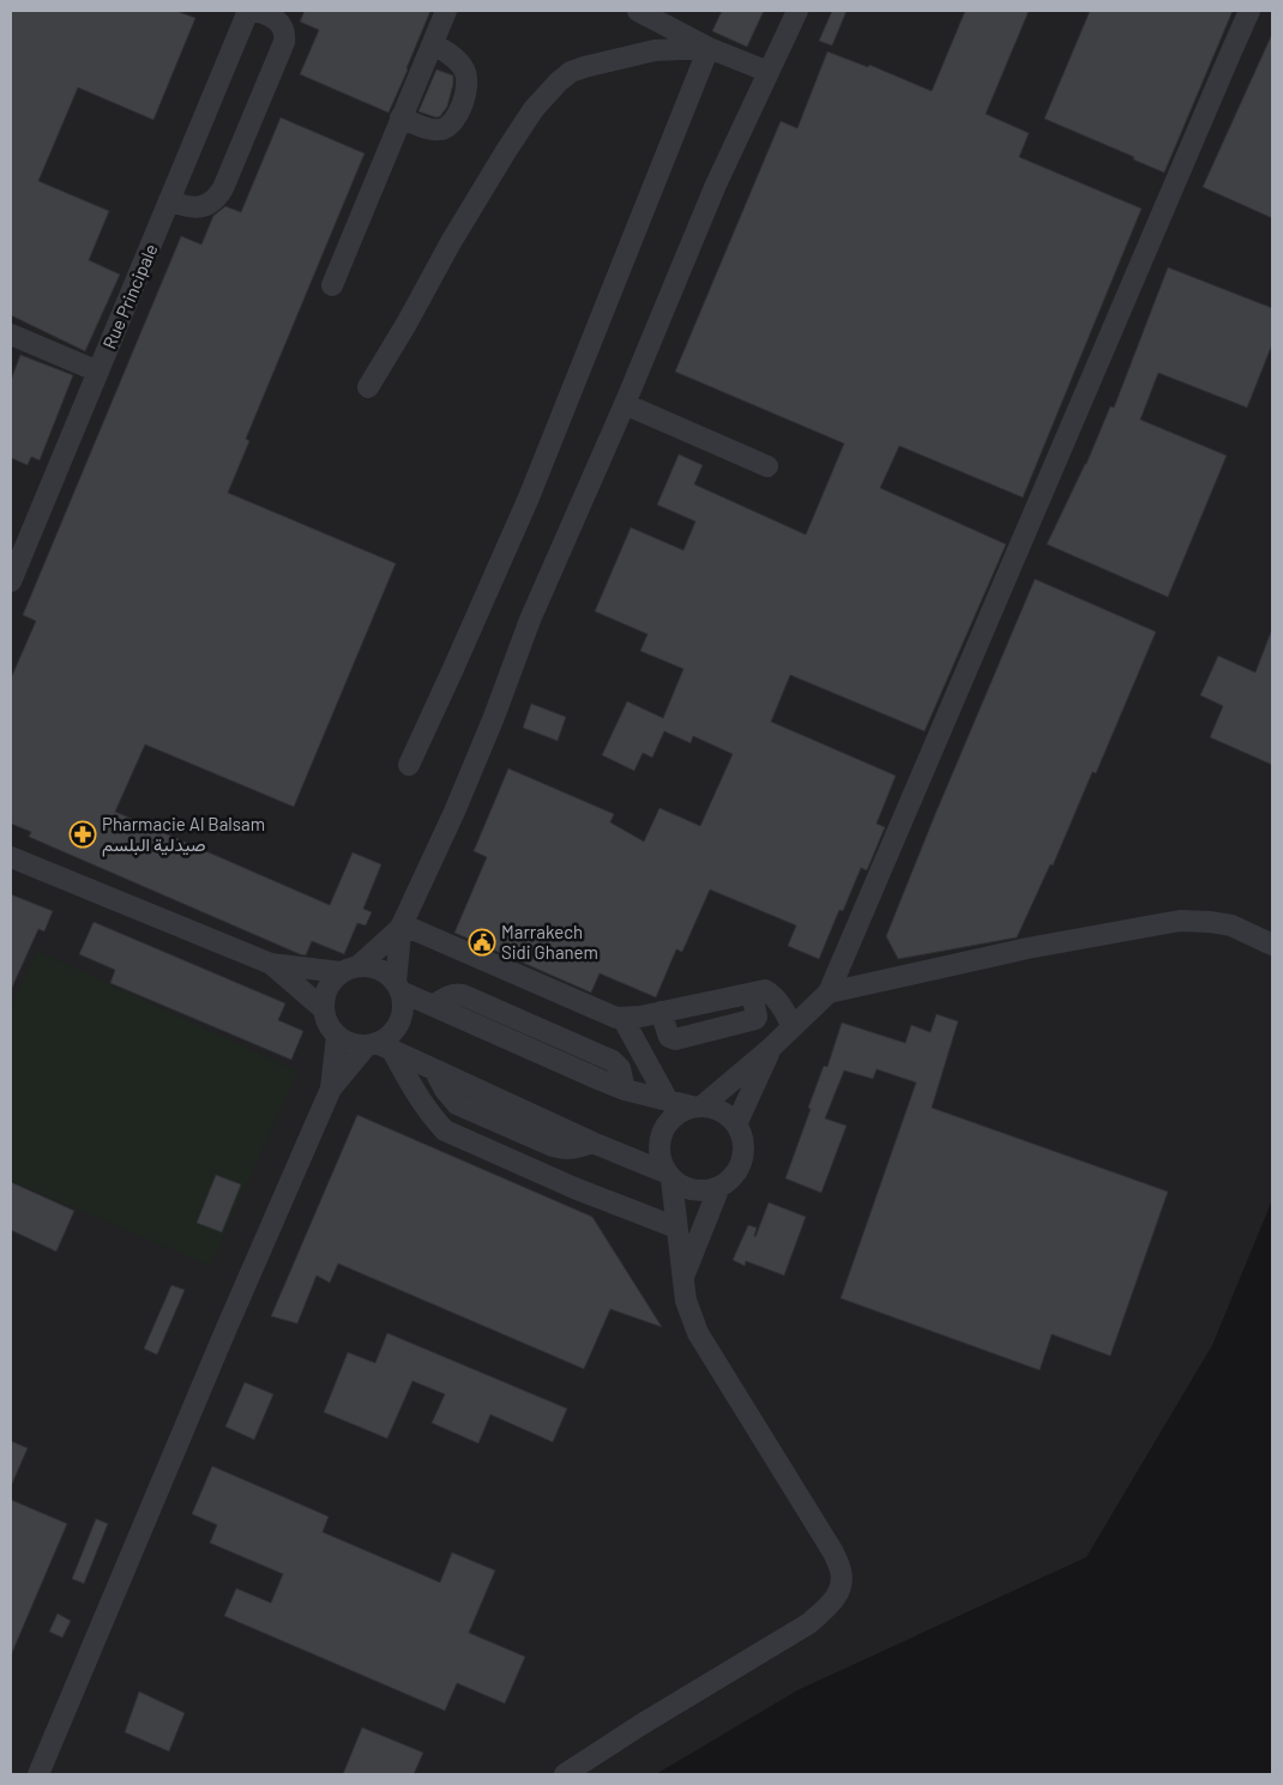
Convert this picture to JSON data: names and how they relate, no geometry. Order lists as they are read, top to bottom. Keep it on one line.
{"streets":{"street":["Rue Principale"]},"places":{"pharmacy":["Pharmacie Al Balsam صيدلية البلسم"],"public building":["Marrakech Sidi Ghanem"]}}
